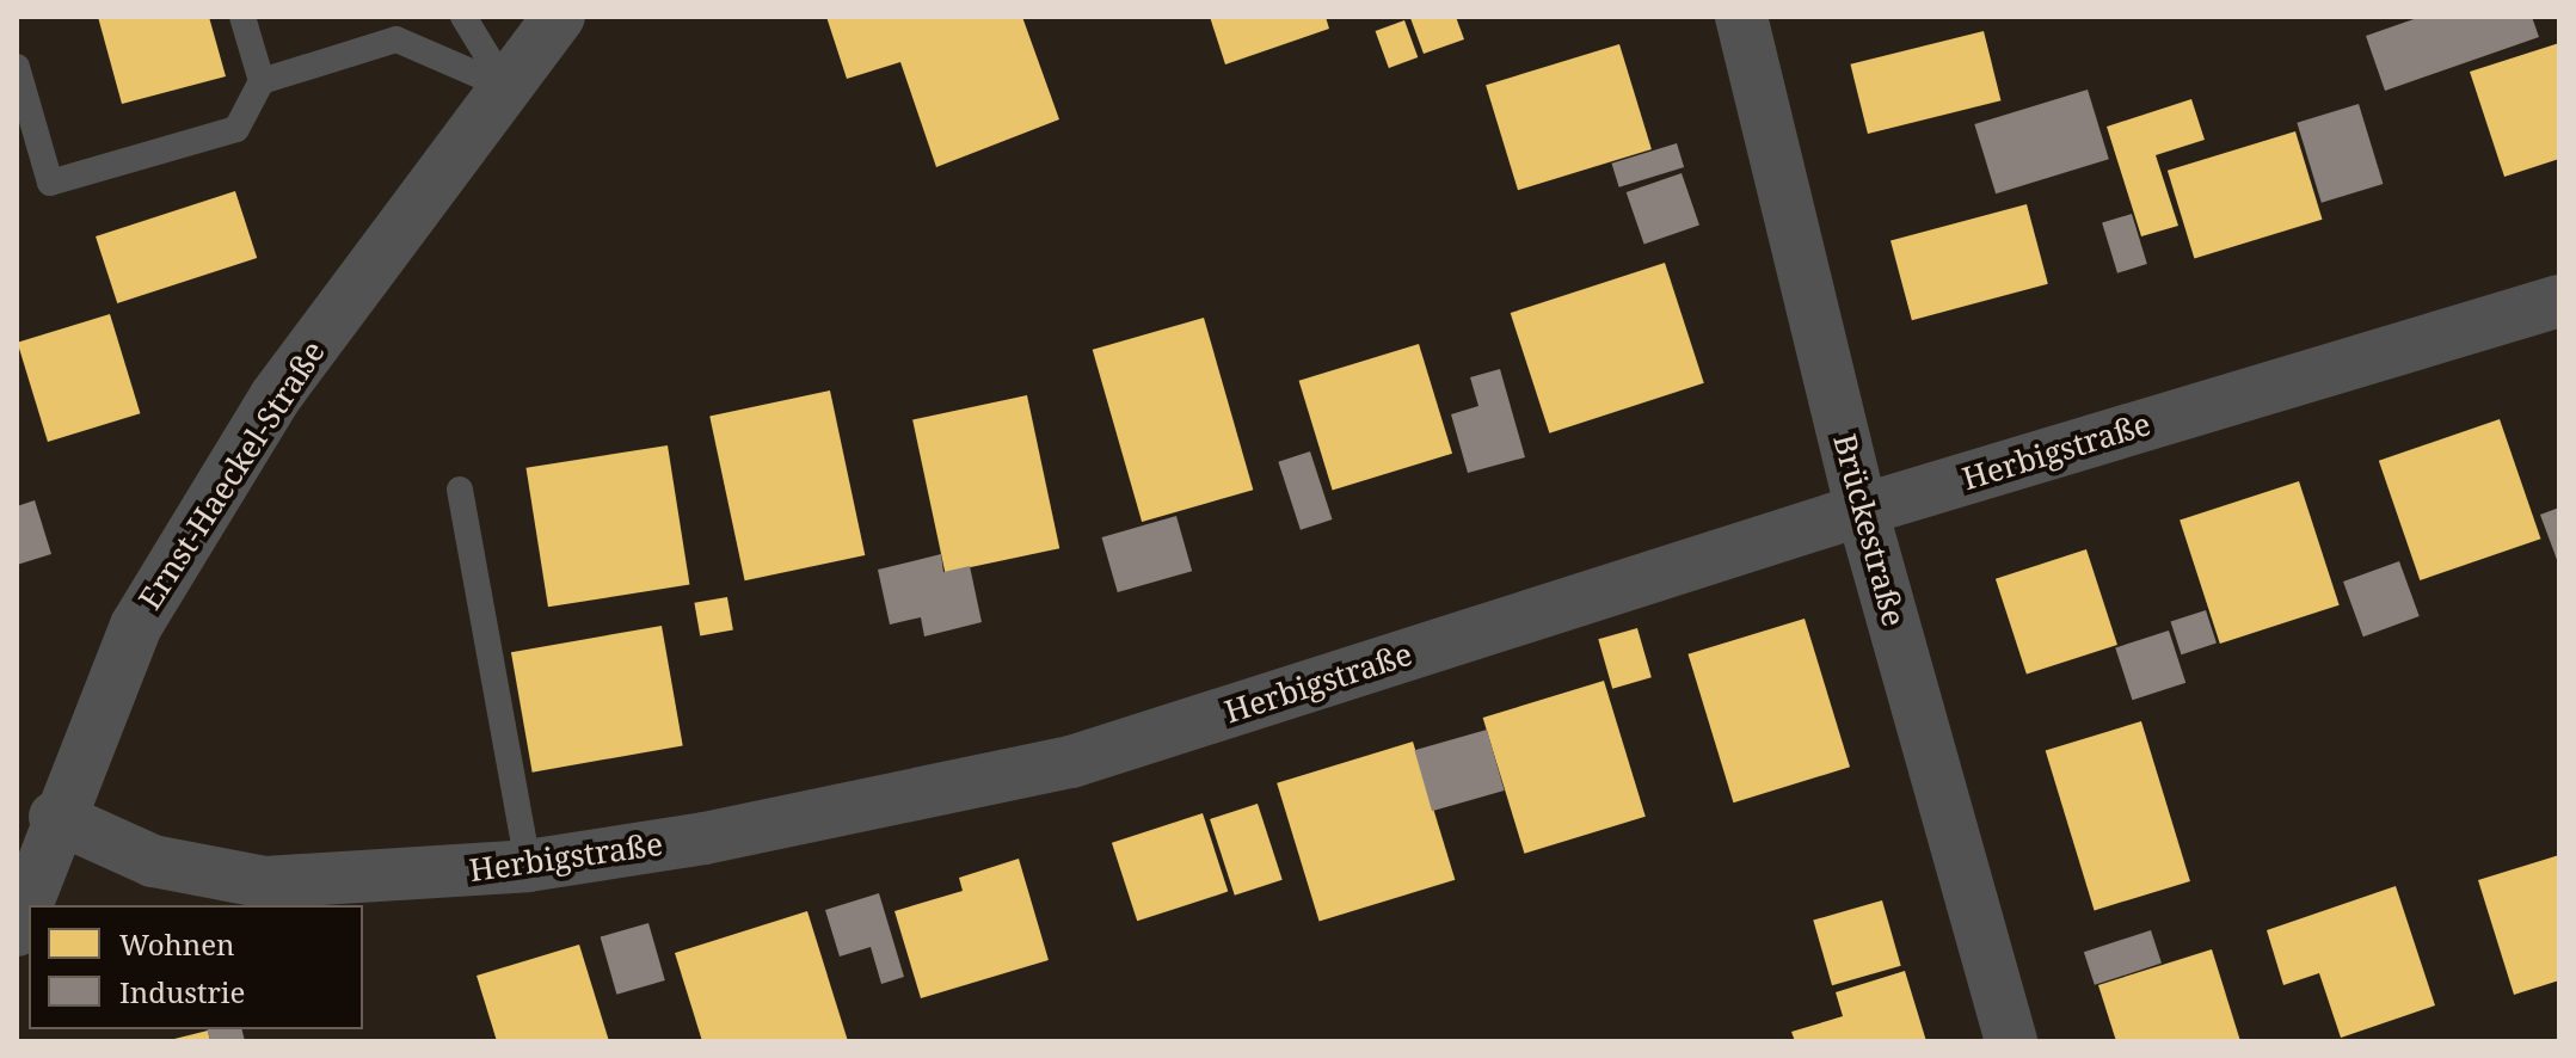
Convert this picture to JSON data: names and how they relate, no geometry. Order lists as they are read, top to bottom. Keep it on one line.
{"streets":{"street":["Herbigstraße","Ernst-Haeckel-Straße","Brückestraße"]},"crossings":[["Herbigstraße","Ernst-Haeckel-Straße"],["Herbigstraße","Brückestraße"]],"legend":["Wohnen","Industrie"]}
